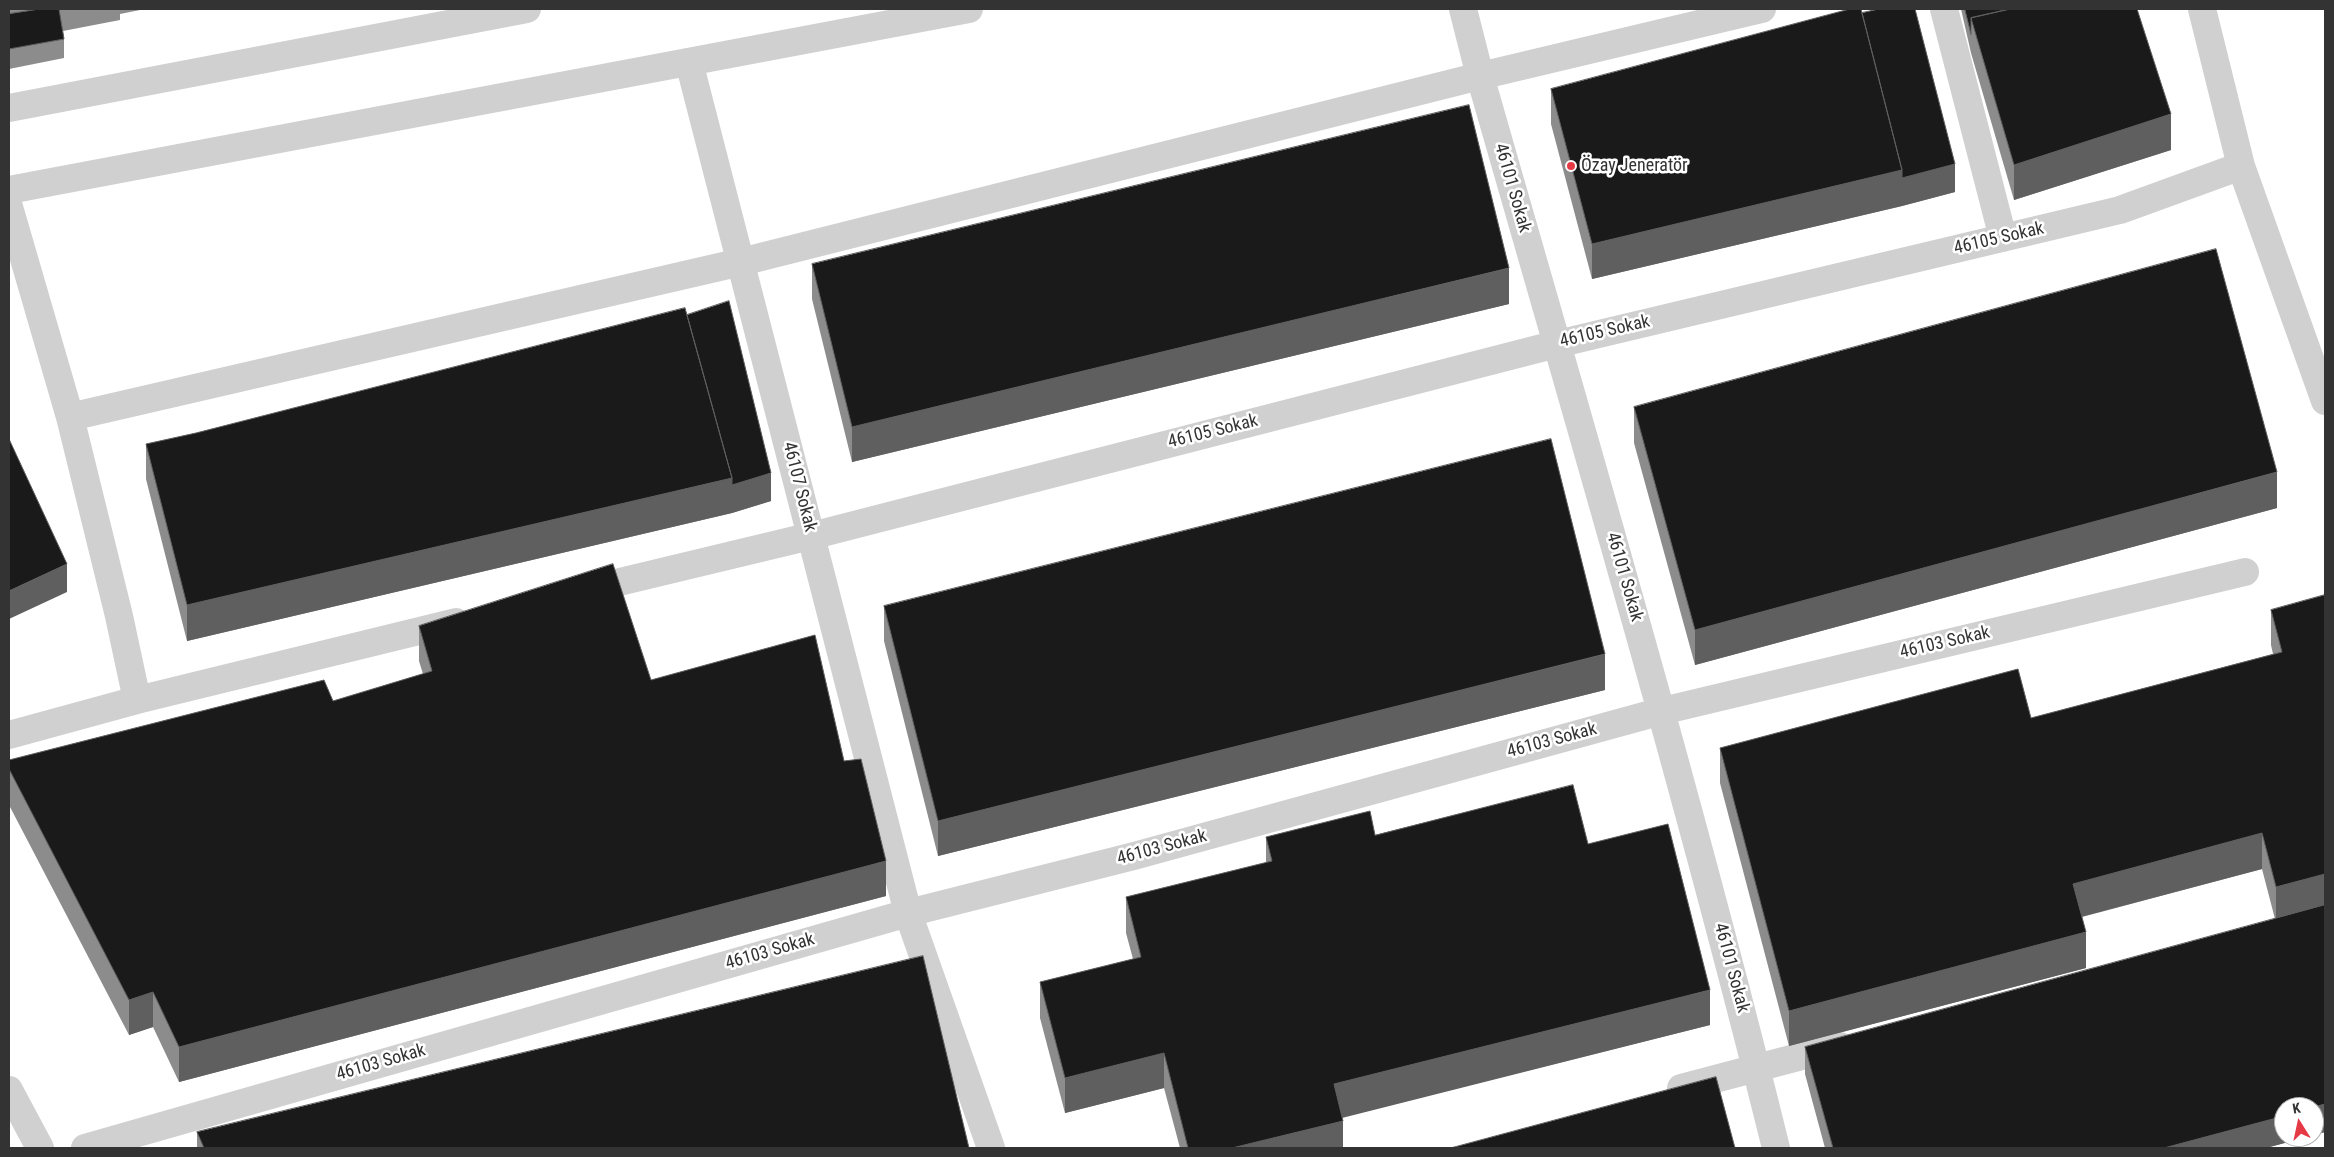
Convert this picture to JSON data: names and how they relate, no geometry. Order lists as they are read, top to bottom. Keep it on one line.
{"streets":{"street":["46101 Sokak","46105 Sokak","46107 Sokak","46103 Sokak"]},"crossings":[["46101 Sokak","46105 Sokak"],["46101 Sokak","46103 Sokak"],["46105 Sokak","46107 Sokak"],["46107 Sokak","46103 Sokak"]],"places":["Özay Jeneratör"],"north":"top"}
